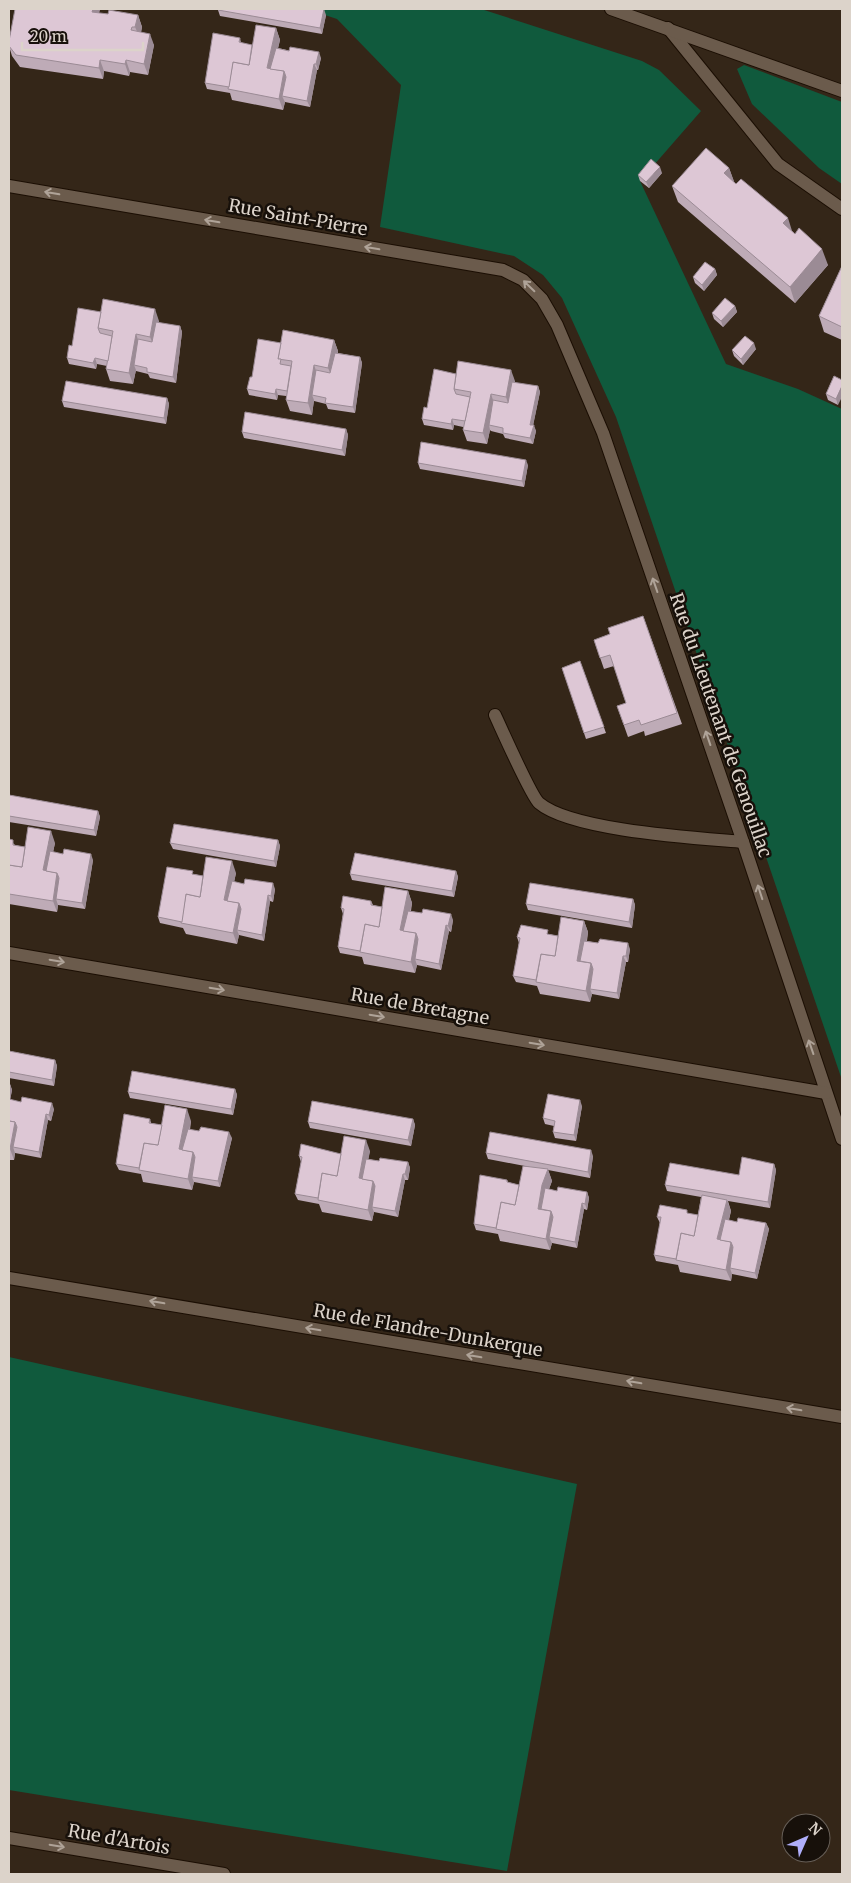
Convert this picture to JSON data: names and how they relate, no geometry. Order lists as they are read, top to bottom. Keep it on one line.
{"streets":{"street":["Rue Saint-Pierre","Rue du Lieutenant de Genouillac","Rue de Bretagne","Rue de Flandre-Dunkerque","Rue d'Artois"]},"crossings":[["Rue Saint-Pierre","Rue du Lieutenant de Genouillac"],["Rue du Lieutenant de Genouillac","Rue de Bretagne"]],"one_way":["Rue Saint-Pierre","Rue du Lieutenant de Genouillac","Rue de Bretagne","Rue de Flandre-Dunkerque","Rue d'Artois"],"scale_bar":"20 m","north":"top right"}
